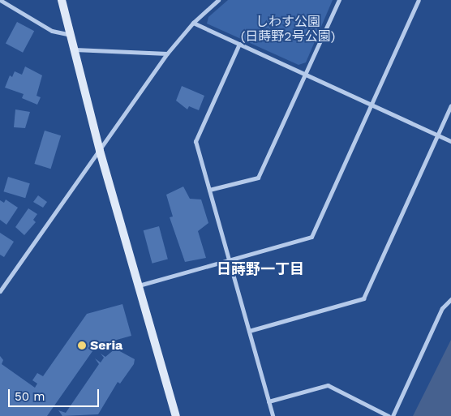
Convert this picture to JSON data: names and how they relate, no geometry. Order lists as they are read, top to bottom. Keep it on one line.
{"districts":["日蒔野一丁目"],"parks":["しわす公園 (日蒔野2号公園)"],"places":["Seria"],"scale_bar":"50 m"}
